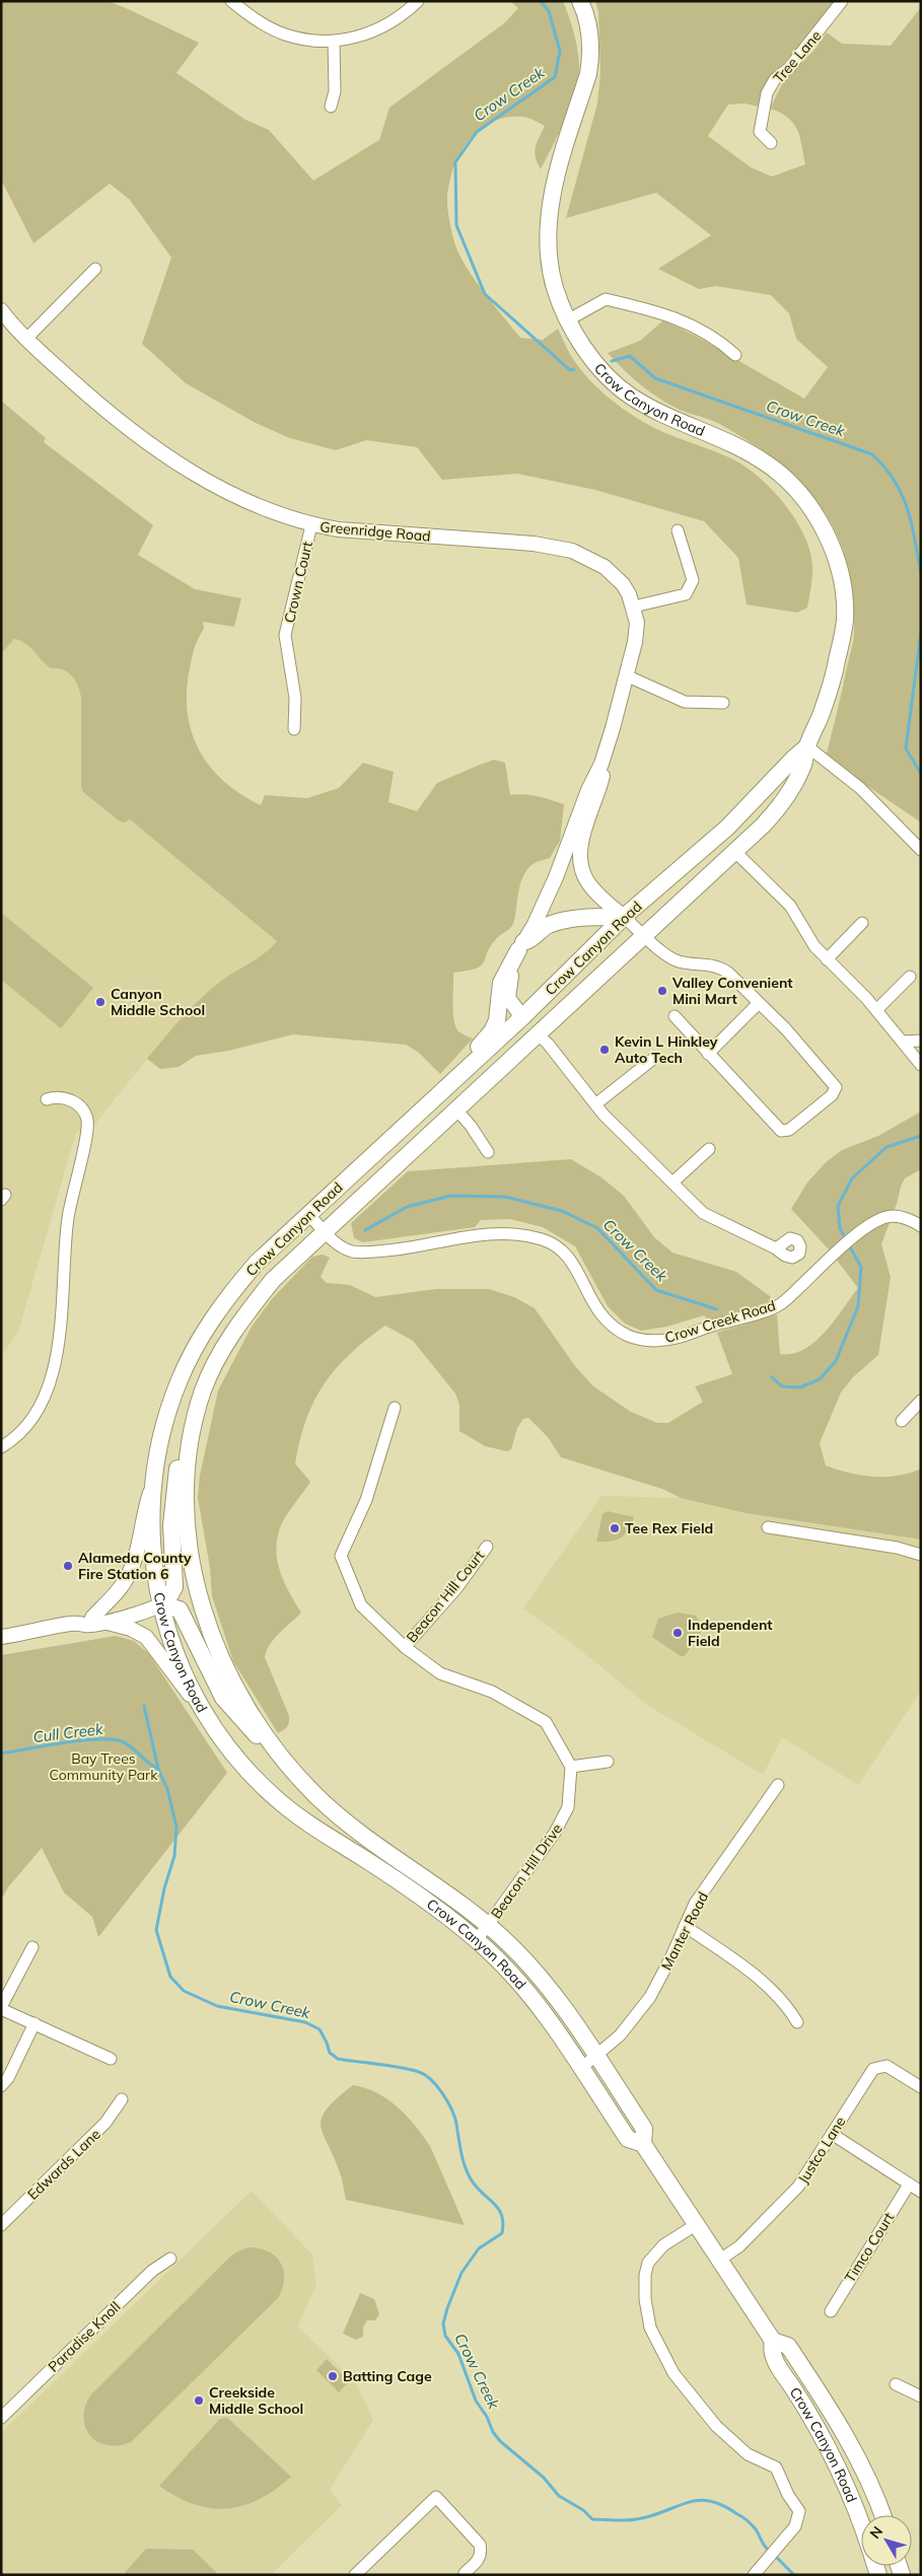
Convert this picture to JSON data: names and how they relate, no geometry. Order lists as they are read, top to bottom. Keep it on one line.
{"streets":{"main road":["Crow Canyon Road"],"street":["Tree Lane","Greenridge Road","Crown Court","Crow Creek Road","Beacon Hill Court","Beacon Hill Drive","Manter Road","Justco Lane","Edwards Lane","Timco Court","Paradise Knoll"]},"crossings":[["Crow Canyon Road","Greenridge Road"],["Crow Canyon Road","Crow Creek Road"],["Crow Canyon Road","Beacon Hill Drive"],["Crow Canyon Road","Manter Road"],["Crow Canyon Road","Justco Lane"],["Greenridge Road","Crown Court"]],"water":["Crow Creek","Cull Creek"],"parks":["Bay Trees Community Park"],"places":["Valley Convenient Mini Mart","Canyon Middle School","Kevin L Hinkley Auto Tech","Tee Rex Field","Alameda County Fire Station 6","Independent Field","Batting Cage","Creekside Middle School"],"north":"top left"}
